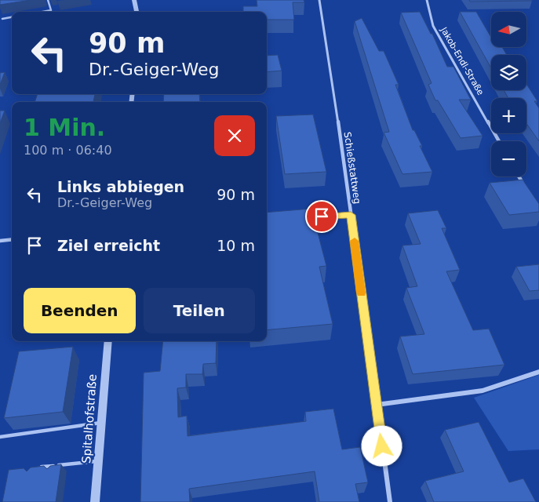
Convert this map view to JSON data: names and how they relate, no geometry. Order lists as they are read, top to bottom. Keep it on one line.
{"streets":{"street":["Jakob-Endl-Straße","Schießstattweg","Spitalhofstraße"]},"north":"left","page":{"map_buttons":["+","−"],"turn":["90 m","Dr.-Geiger-Weg"],"heading":["1 Min.","100 m · 06:40"],"list":[{"name":"Links abbiegen","note":"Dr.-Geiger-Weg","value":"90 m"},{"name":"Ziel erreicht","value":"10 m"}],"buttons":["Beenden","Teilen"]}}
